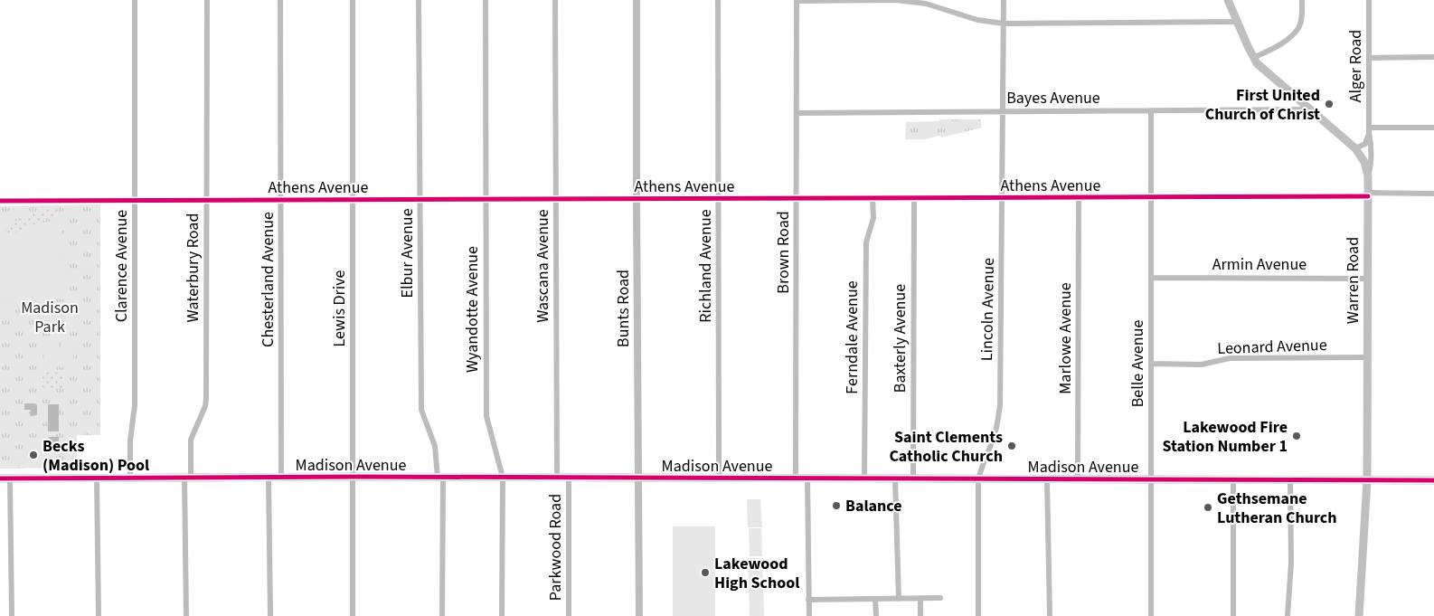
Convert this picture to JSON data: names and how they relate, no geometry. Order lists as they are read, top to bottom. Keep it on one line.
{"streets":{"main road":["Warren Road","Madison Avenue"],"street":["Alger Road","Bayes Avenue","Athens Avenue","Brown Road","Elbur Avenue","Armin Avenue","Clarence Avenue","Wascana Avenue","Richland Avenue","Waterbury Road","Chesterland Avenue","Lewis Drive","Bunts Road","Wyandotte Avenue","Lincoln Avenue","Ferndale Avenue","Baxterly Avenue","Marlowe Avenue","Leonard Avenue","Belle Avenue","Parkwood Road"]},"crossings":[["Alger Road","Warren Road"],["Bayes Avenue","Brown Road"],["Bayes Avenue","Warren Road"],["Bayes Avenue","Lincoln Avenue"],["Bayes Avenue","Belle Avenue"],["Athens Avenue","Brown Road"],["Athens Avenue","Elbur Avenue"],["Athens Avenue","Clarence Avenue"],["Athens Avenue","Wascana Avenue"],["Athens Avenue","Richland Avenue"],["Athens Avenue","Waterbury Road"],["Athens Avenue","Chesterland Avenue"],["Athens Avenue","Warren Road"],["Athens Avenue","Lewis Drive"],["Athens Avenue","Bunts Road"],["Athens Avenue","Wyandotte Avenue"],["Athens Avenue","Lincoln Avenue"],["Athens Avenue","Ferndale Avenue"],["Athens Avenue","Baxterly Avenue"],["Athens Avenue","Marlowe Avenue"],["Athens Avenue","Belle Avenue"],["Brown Road","Madison Avenue"],["Elbur Avenue","Madison Avenue"],["Armin Avenue","Warren Road"],["Armin Avenue","Belle Avenue"],["Clarence Avenue","Madison Avenue"],["Wascana Avenue","Madison Avenue"],["Richland Avenue","Madison Avenue"],["Waterbury Road","Madison Avenue"],["Chesterland Avenue","Madison Avenue"],["Warren Road","Leonard Avenue"],["Warren Road","Madison Avenue"],["Lewis Drive","Madison Avenue"],["Bunts Road","Madison Avenue"],["Wyandotte Avenue","Madison Avenue"],["Lincoln Avenue","Madison Avenue"],["Ferndale Avenue","Madison Avenue"],["Baxterly Avenue","Madison Avenue"],["Marlowe Avenue","Madison Avenue"],["Leonard Avenue","Belle Avenue"],["Belle Avenue","Madison Avenue"],["Madison Avenue","Parkwood Road"]],"parks":["Madison Park"],"places":["First United Church of Christ","Lakewood Fire Station Number 1","Saint Clements Catholic Church","Becks (Madison) Pool","Balance","Gethsemane Lutheran Church","Lakewood High School"]}
